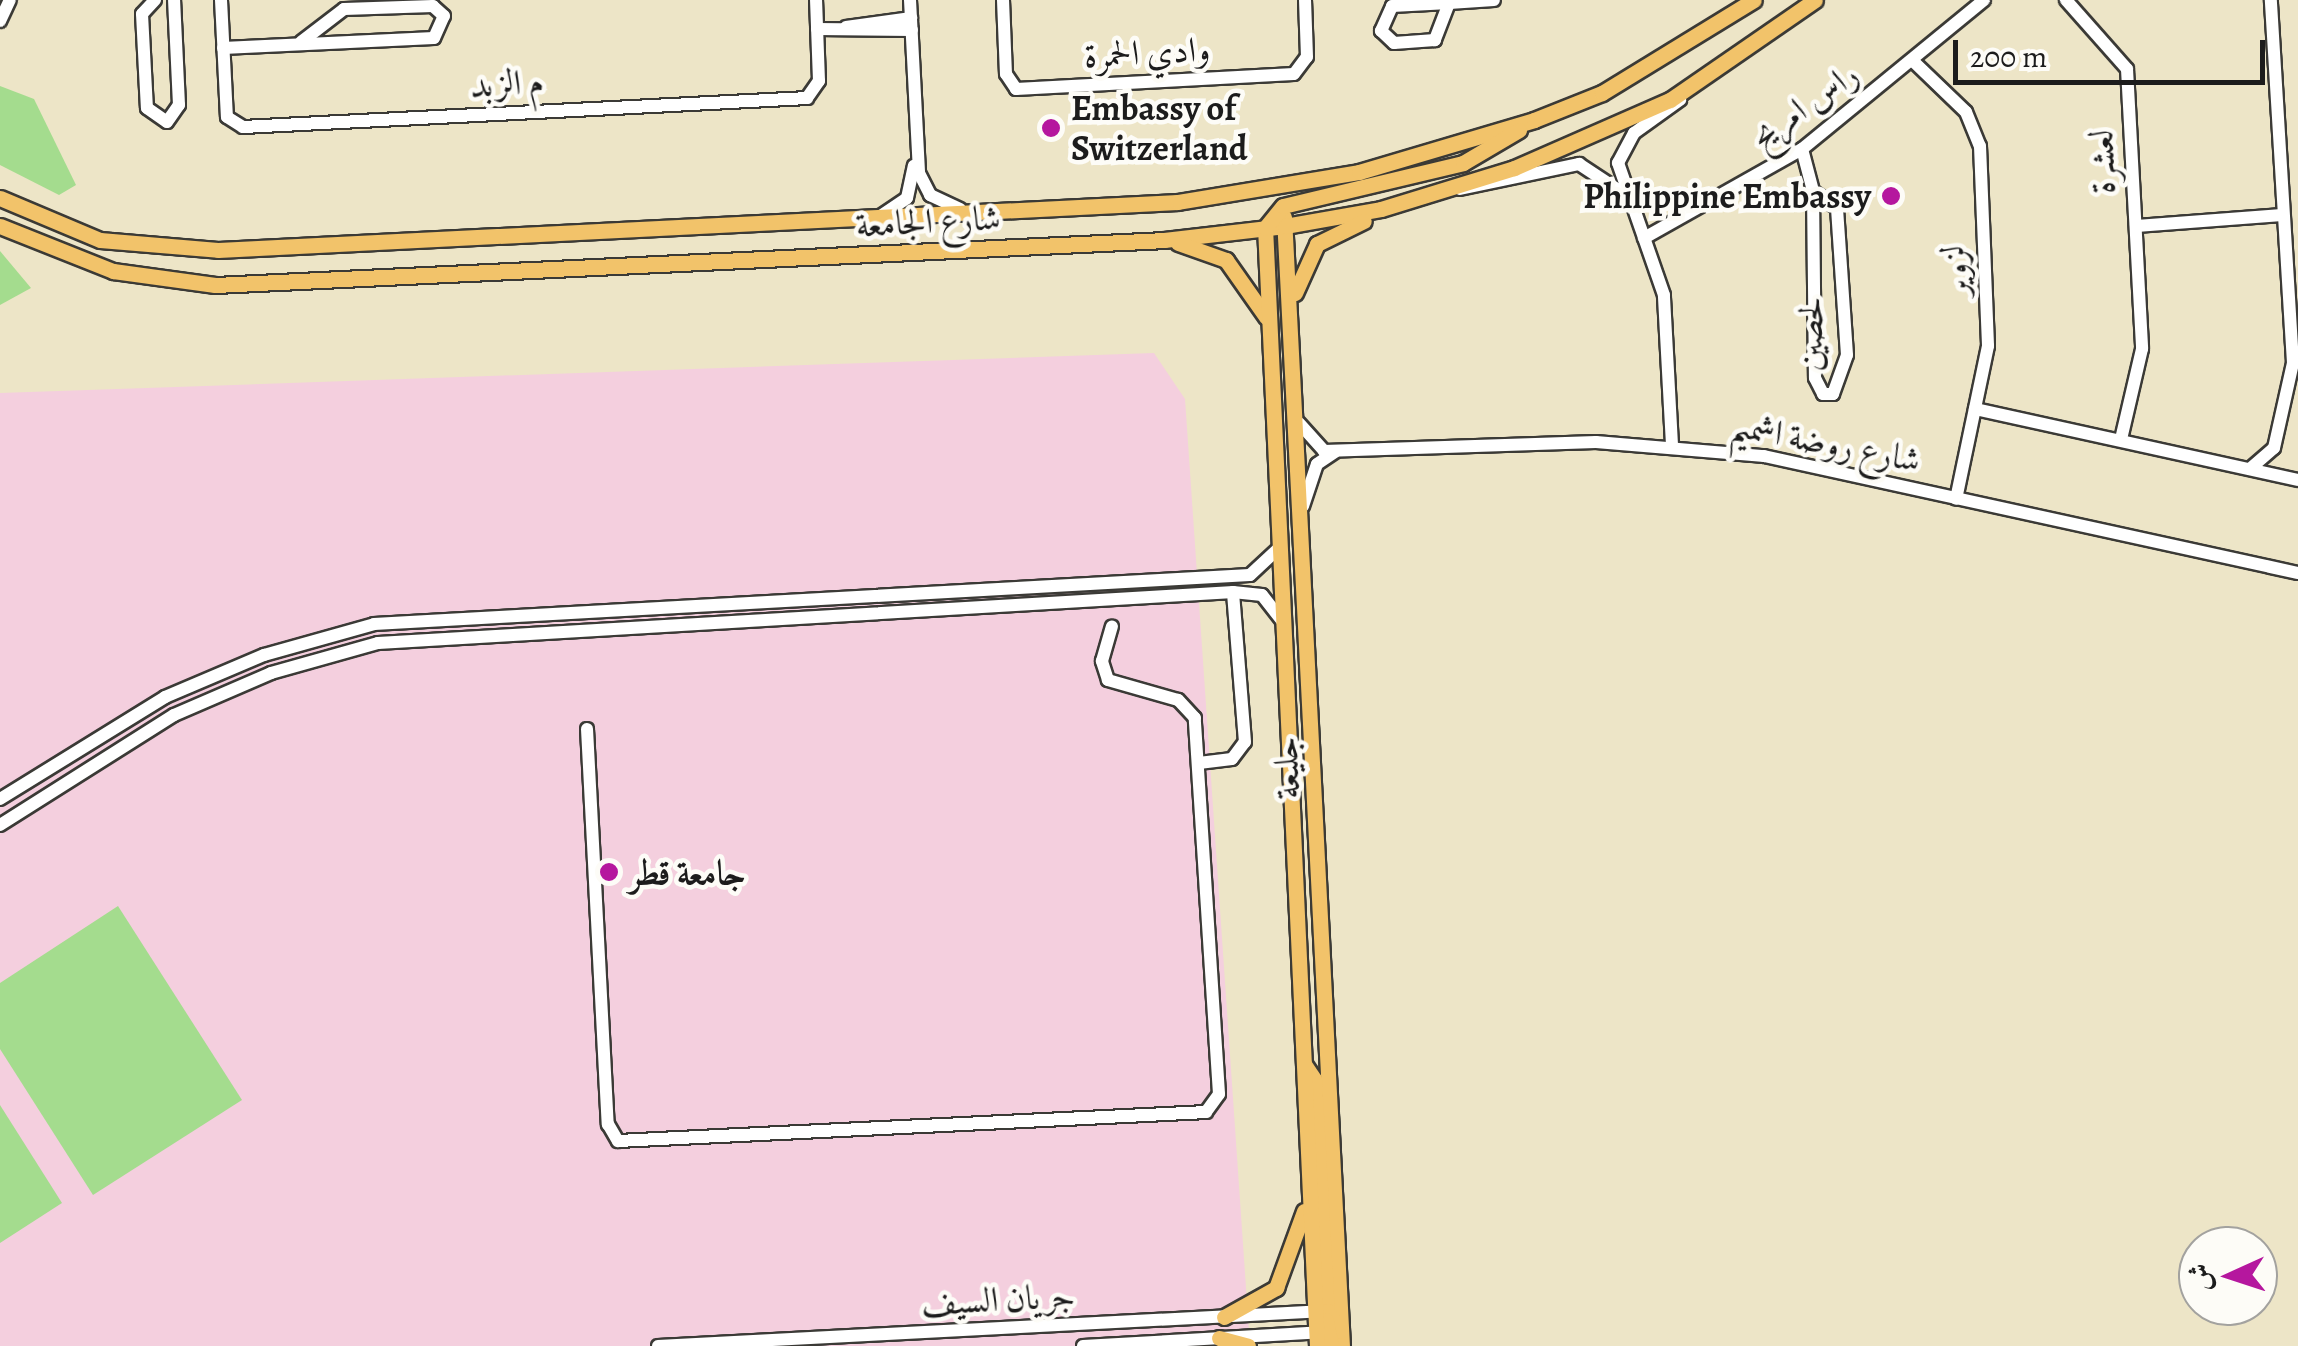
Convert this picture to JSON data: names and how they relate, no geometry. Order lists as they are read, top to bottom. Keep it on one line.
{"streets":{"main road":["شارع الجامعة","جليعة"],"street":["وادي الحمرة","م الزبد","راس امريح","لعشرة","لزوير","لحصين","شارع روضة اشميم","جريان السيف"]},"crossings":[["راس امريح","لزوير"],["راس امريح","لحصين"],["شارع الجامعة","جليعة"],["لزوير","شارع روضة اشميم"],["جليعة","جريان السيف"]],"places":["Embassy of Switzerland","Philippine Embassy","جامعة قطر"],"scale_bar":"200 m","north":"left"}
